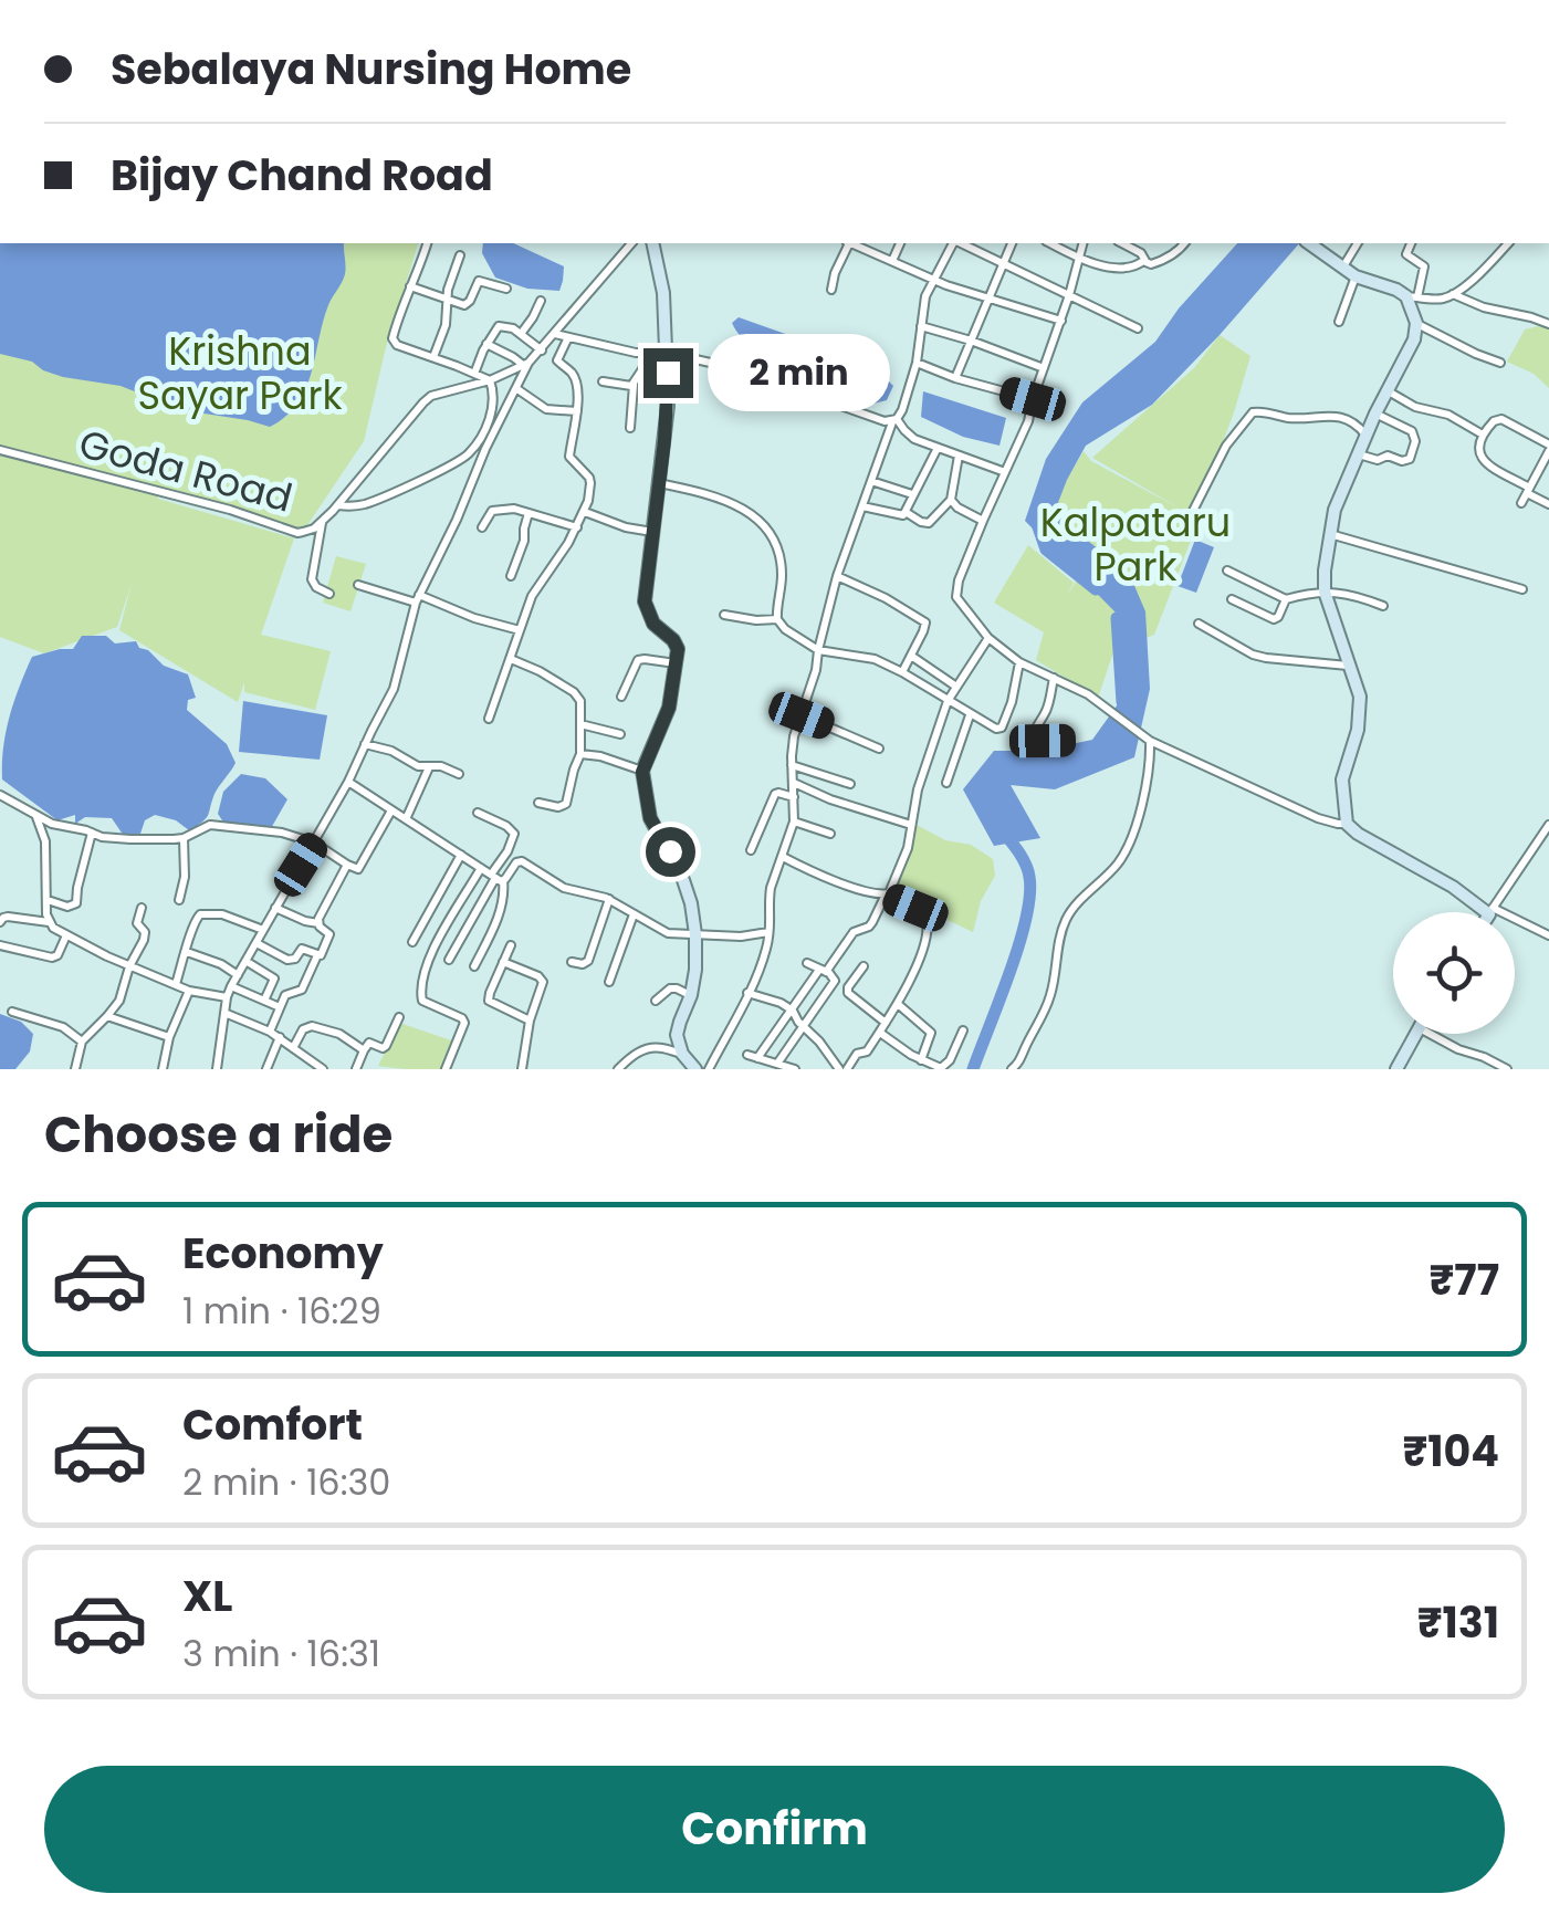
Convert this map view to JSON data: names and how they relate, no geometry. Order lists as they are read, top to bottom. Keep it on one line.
{"streets":{"street":["Goda Road"]},"parks":["Krishna Sayar Park","Kalpataru Park"],"page":{"banner":["Sebalaya Nursing Home","Bijay Chand Road"],"bubble":"2 min","heading":"Choose a ride","list":[{"name":"Economy","note":"1 min · 16:29","value":"₹77"},{"name":"Comfort","note":"2 min · 16:30","value":"₹104"},{"name":"XL","note":"3 min · 16:31","value":"₹131"}],"buttons":"Confirm"}}
